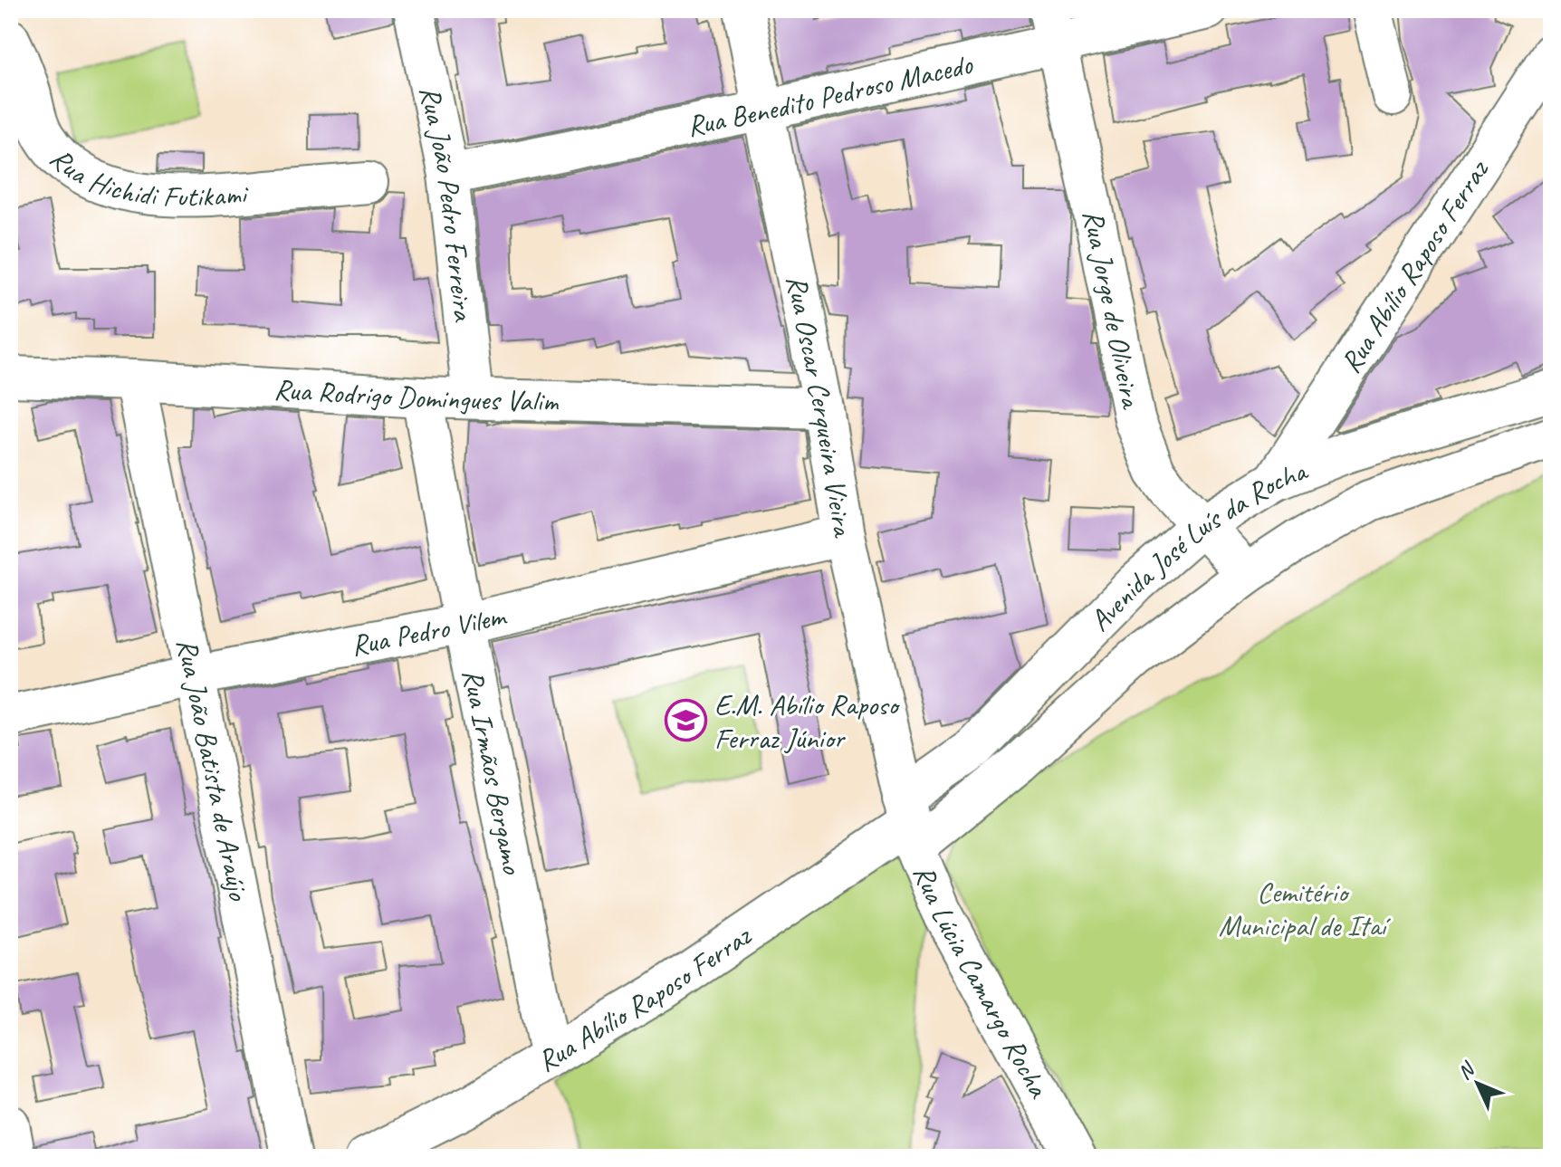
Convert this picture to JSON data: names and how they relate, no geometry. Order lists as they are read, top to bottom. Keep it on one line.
{"streets":{"street":["Rua Benedito Pedroso Macedo","Rua Hichidi Futikami","Rua João Pedro Ferreira","Rua Abílio Raposo Ferraz","Rua Jorge de Oliveira","Rua Rodrigo Domingues Valim","Rua Oscar Cerqueira Vieira","Avenida José Luís da Rocha","Rua Pedro Vilem","Rua João Batista de Araújo","Rua Irmãos Bergamo","Rua Lúcia Camargo Rocha"]},"crossings":[["Rua Benedito Pedroso Macedo","Rua João Pedro Ferreira"],["Rua Benedito Pedroso Macedo","Rua Jorge de Oliveira"],["Rua Benedito Pedroso Macedo","Rua Oscar Cerqueira Vieira"],["Rua João Pedro Ferreira","Rua Rodrigo Domingues Valim"],["Rua Abílio Raposo Ferraz","Rua Oscar Cerqueira Vieira"],["Rua Abílio Raposo Ferraz","Avenida José Luís da Rocha"],["Rua Abílio Raposo Ferraz","Rua Irmãos Bergamo"],["Rua Abílio Raposo Ferraz","Rua Lúcia Camargo Rocha"],["Rua Jorge de Oliveira","Avenida José Luís da Rocha"],["Rua Rodrigo Domingues Valim","Rua Oscar Cerqueira Vieira"],["Rua Rodrigo Domingues Valim","Rua João Batista de Araújo"],["Rua Rodrigo Domingues Valim","Rua Irmãos Bergamo"],["Rua Oscar Cerqueira Vieira","Avenida José Luís da Rocha"],["Rua Oscar Cerqueira Vieira","Rua Pedro Vilem"],["Rua Oscar Cerqueira Vieira","Rua Lúcia Camargo Rocha"],["Avenida José Luís da Rocha","Rua Lúcia Camargo Rocha"],["Rua Pedro Vilem","Rua João Batista de Araújo"],["Rua Pedro Vilem","Rua Irmãos Bergamo"]],"parks":["Cemitério Municipal de Itaí"],"places":{"school or university":["E.M. Abílio Raposo Ferraz Júnior"]},"north":"top left"}
